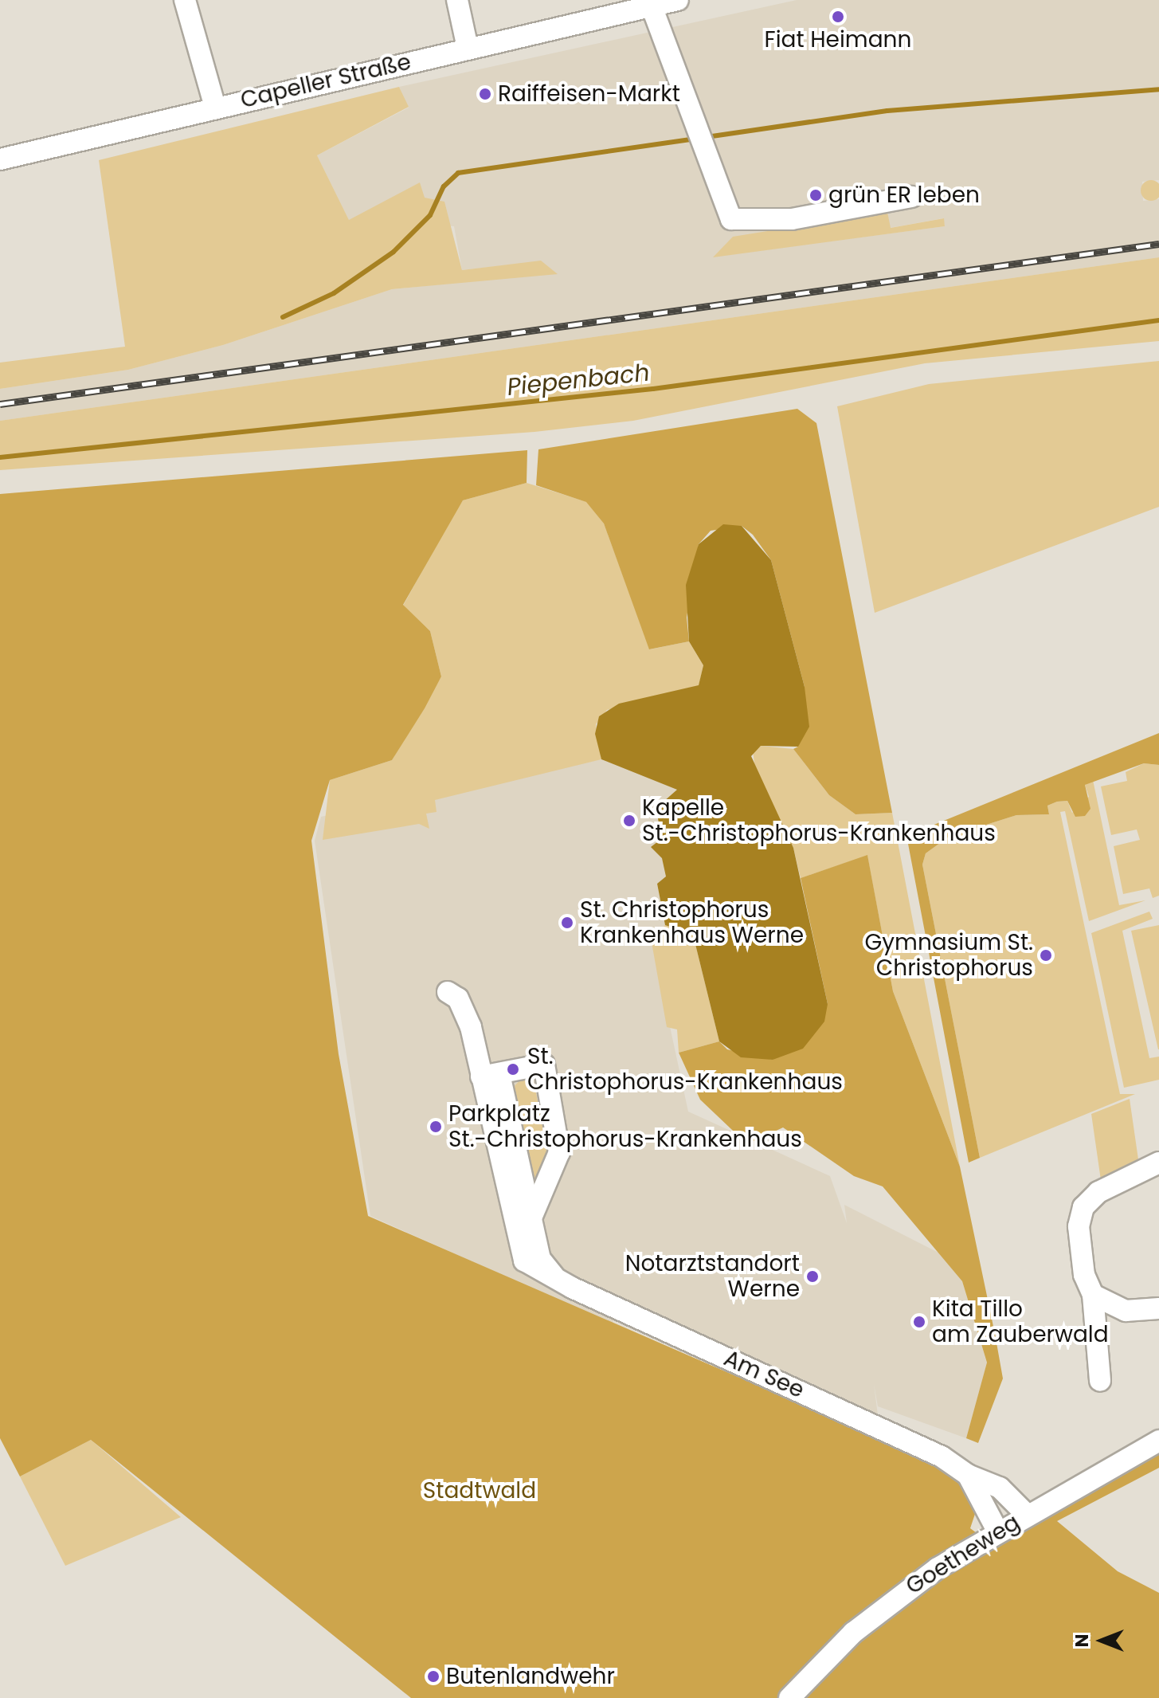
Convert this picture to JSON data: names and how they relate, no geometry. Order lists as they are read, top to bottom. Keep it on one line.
{"streets":{"street":["Capeller Straße","Am See","Goetheweg"]},"crossings":[["Am See","Goetheweg"]],"water":["Piepenbach"],"parks":["Stadtwald"],"places":["Fiat Heimann","Raiffeisen-Markt","grün ER leben","Kapelle St.-Christophorus-Krankenhaus","St. Christophorus Krankenhaus Werne","Gymnasium St. Christophorus","St. Christophorus-Krankenhaus","Parkplatz St.-Christophorus-Krankenhaus","Notarztstandort Werne","Kita Tillo am Zauberwald","Butenlandwehr"],"north":"left"}
